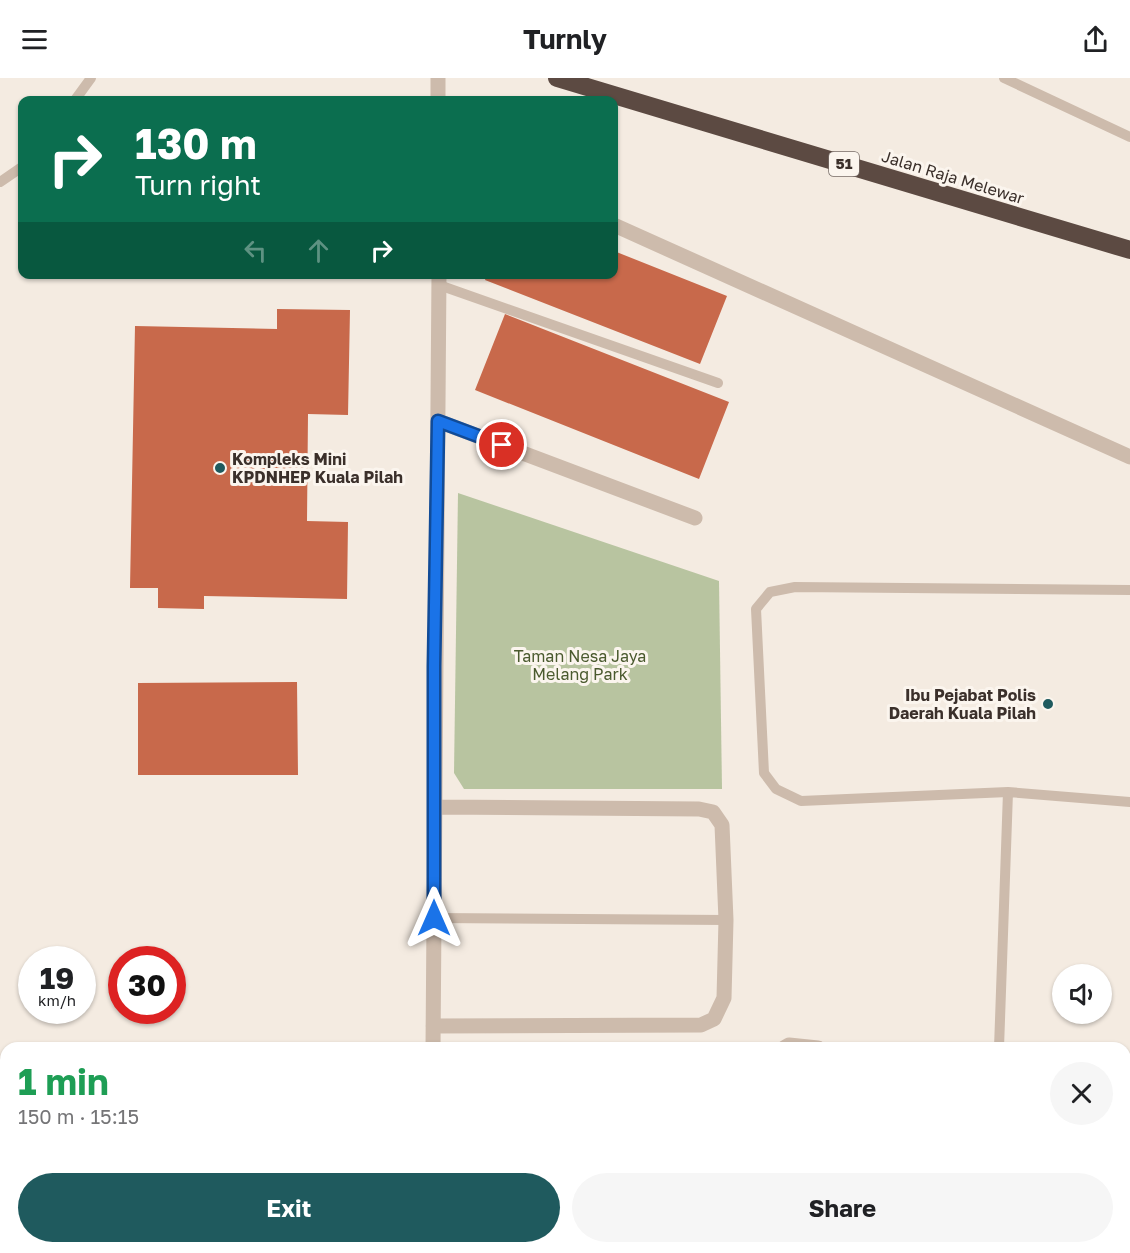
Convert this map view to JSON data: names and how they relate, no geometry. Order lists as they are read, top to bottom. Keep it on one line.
{"streets":{"highway":["51","Jalan Raja Melewar"]},"parks":["Taman Nesa Jaya Melang Park"],"places":["Kompleks Mini KPDNHEP Kuala Pilah","Ibu Pejabat Polis Daerah Kuala Pilah"],"page":{"header":"Turnly","turn":["130 m","Turn right"],"speed":"19 km/h","limit":"30","heading":["1 min","150 m · 15:15"],"buttons":["Exit","Share"]}}
